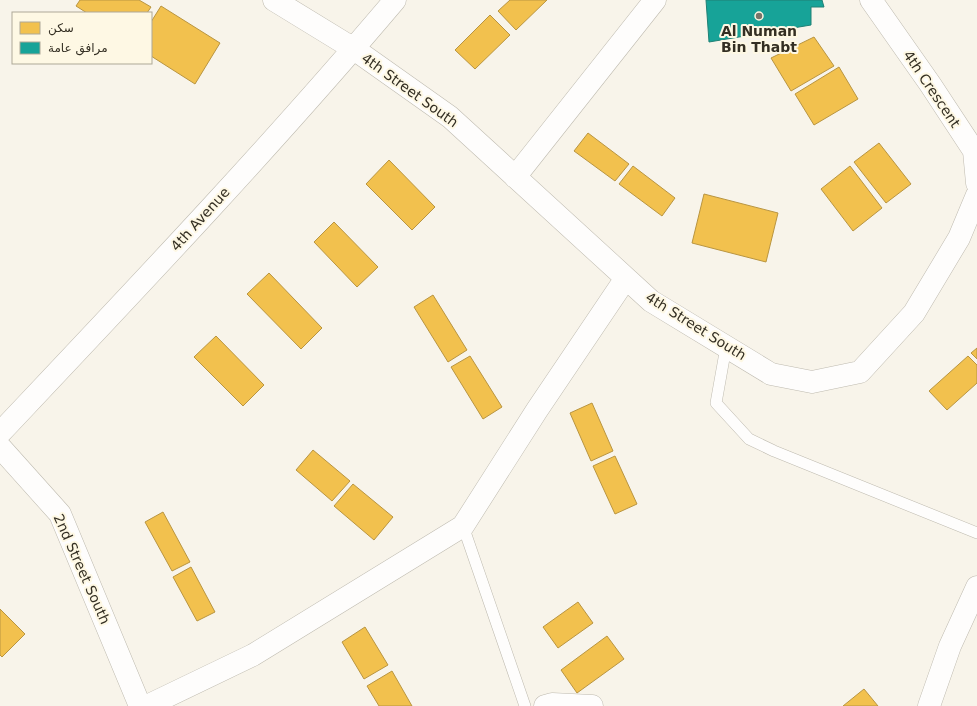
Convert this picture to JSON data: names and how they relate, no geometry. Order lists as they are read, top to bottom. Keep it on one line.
{"streets":{"street":["4th Crescent","4th Street South","4th Avenue","2nd Street South"]},"crossings":[["4th Street South","4th Avenue"]],"places":["Al Numan Bin Thabt"],"legend":["سكن","مرافق عامة"]}
